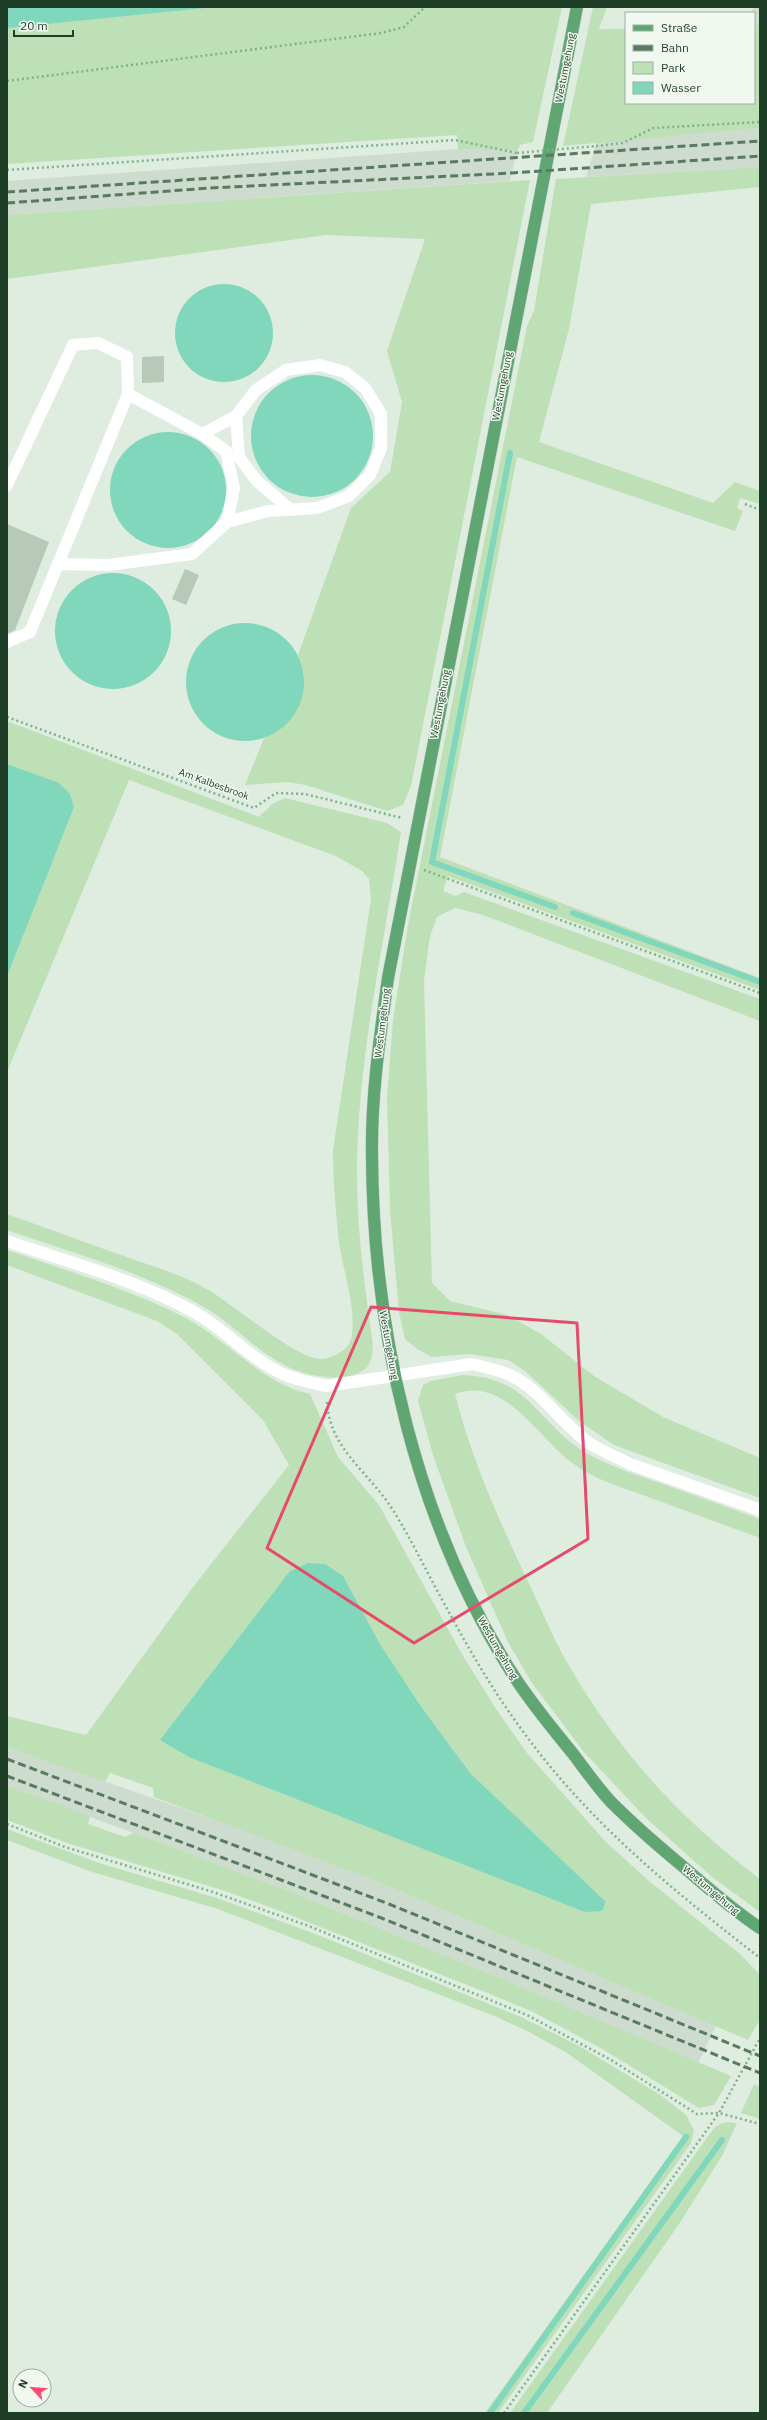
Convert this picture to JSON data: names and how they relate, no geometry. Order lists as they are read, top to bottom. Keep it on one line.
{"streets":{"main road":["Westumgehung"],"path":["Am Kalbesbrook"]},"crossings":[["Westumgehung","Am Kalbesbrook"]],"legend":["Straße","Bahn","Park","Wasser"],"scale_bar":"20 m","north":"top left"}
